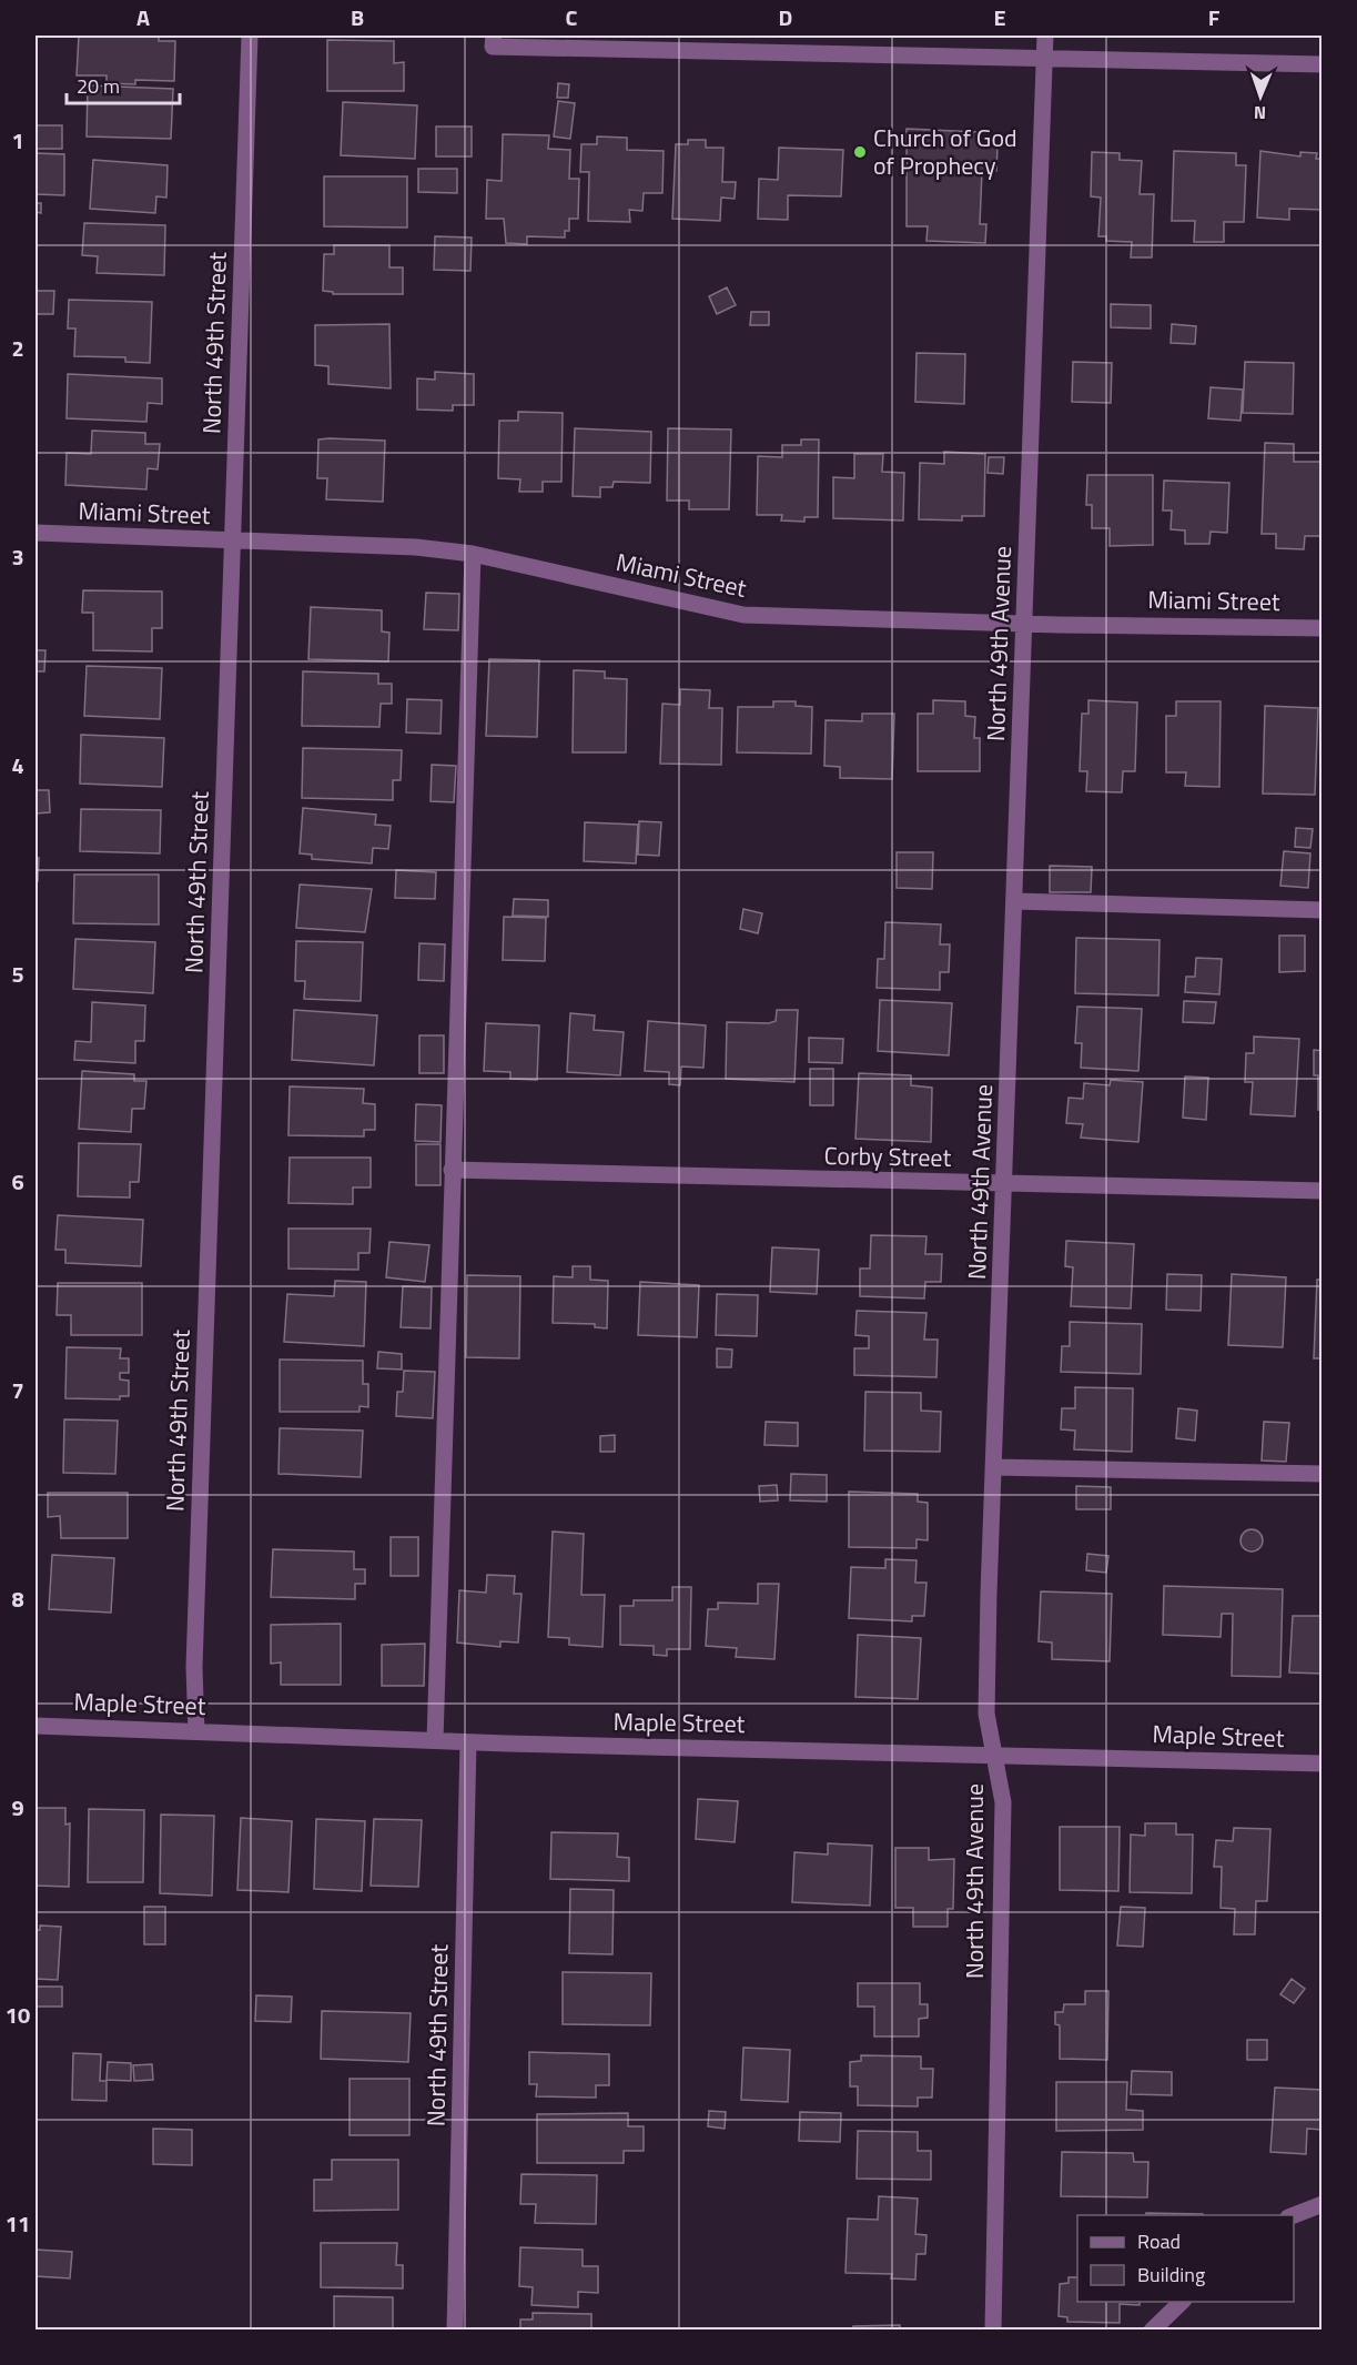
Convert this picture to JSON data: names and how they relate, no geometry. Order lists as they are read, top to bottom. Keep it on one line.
{"streets":{"street":["North 49th Street","Miami Street","North 49th Avenue","Corby Street","Maple Street"]},"crossings":[["North 49th Street","Miami Street"],["North 49th Street","Maple Street"],["Miami Street","North 49th Avenue"],["North 49th Avenue","Corby Street"],["North 49th Avenue","Maple Street"]],"places":["Church of God of Prophecy"],"legend":["Road","Building"],"scale_bar":"20 m","north":"bottom","grid":{"columns":["A","B","C","D","E","F"],"rows":["1","2","3","4","5","6","7","8","9","10","11"]}}
